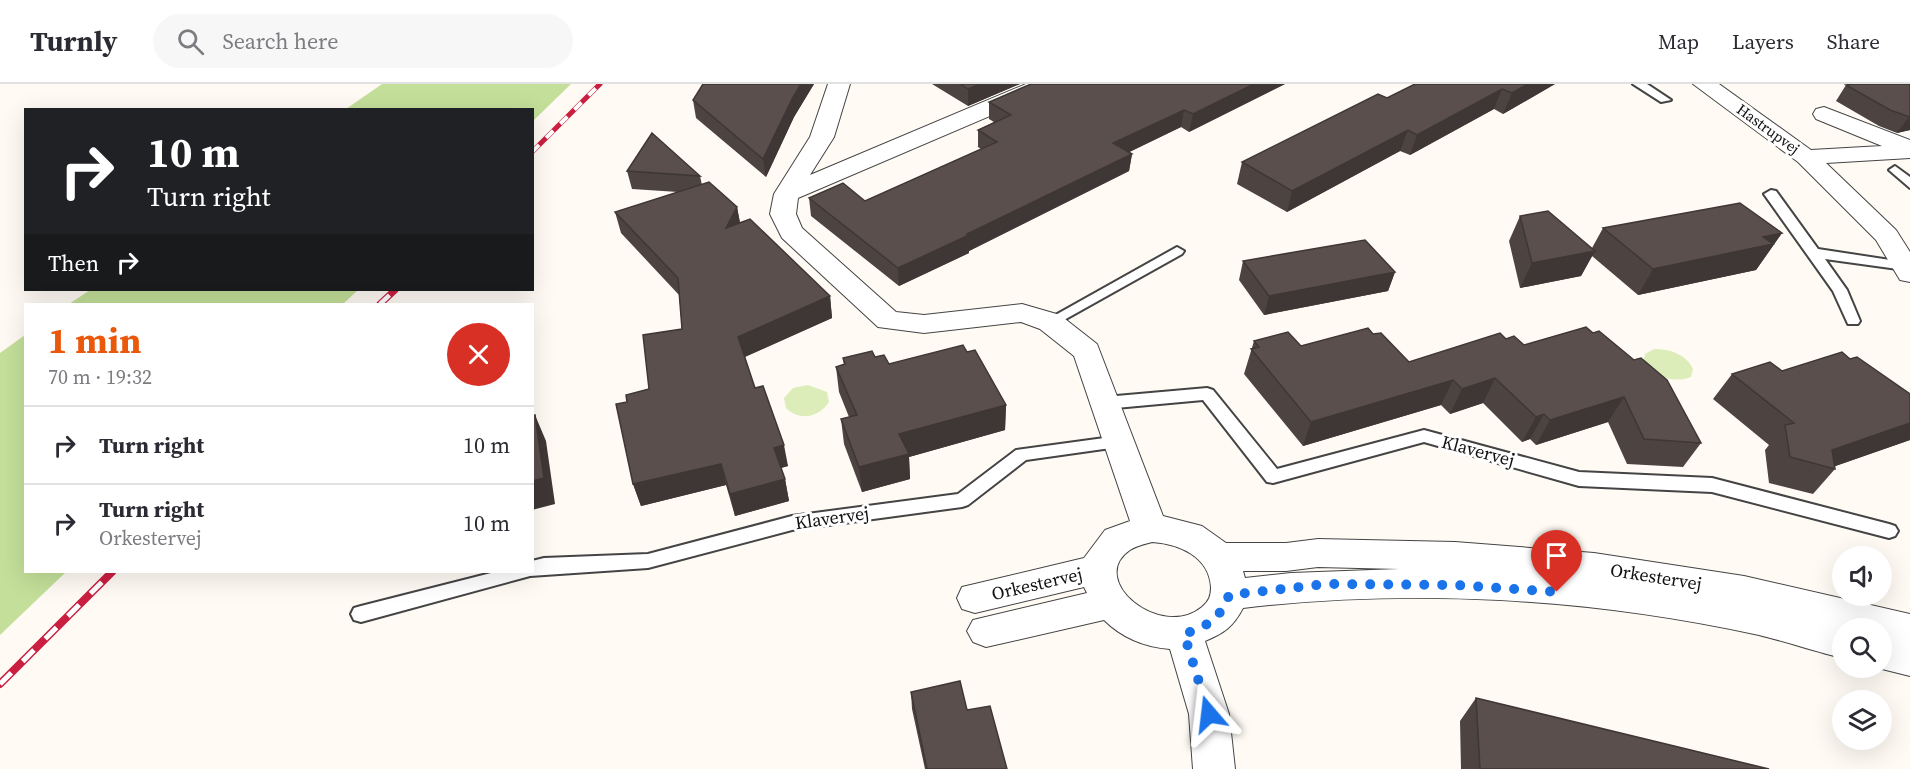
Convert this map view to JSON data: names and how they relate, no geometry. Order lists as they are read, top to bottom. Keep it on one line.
{"streets":{"street":["Hastrupvej","Orkestervej"],"lane":["Klavervej"]},"page":{"header":"Turnly","search":"Search here","nav":["Map","Layers","Share"],"turn":["10 m","Turn right"],"then":"Then","heading":["1 min","70 m · 19:32"],"list":[{"name":"Turn right","value":"10 m"},{"name":"Turn right","note":"Orkestervej","value":"10 m"}]}}
